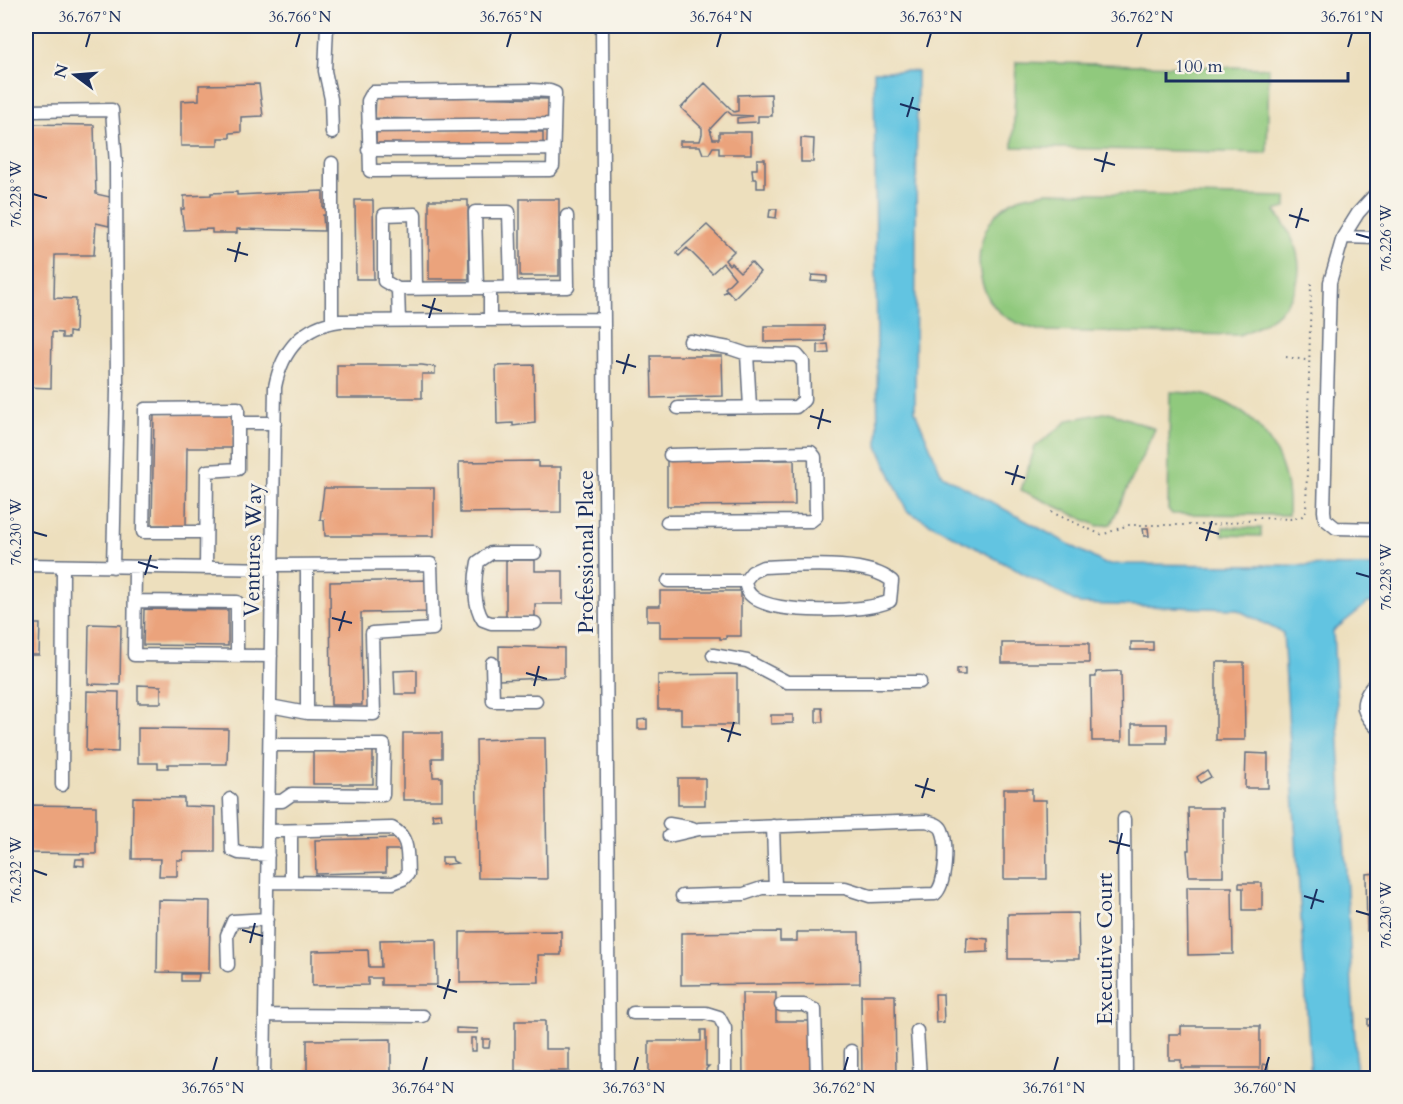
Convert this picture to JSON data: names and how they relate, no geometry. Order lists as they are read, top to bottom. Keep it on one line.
{"streets":{"street":["Ventures Way","Professional Place","Executive Court"]},"crossings":[["Ventures Way","Professional Place"]],"scale_bar":"100 m","north":"left","coordinates":["36.767°N","36.766°N","36.765°N","36.764°N","36.763°N","36.762°N","36.761°N","76.228°W","76.226°W","76.230°W","76.232°W","36.760°N"]}
